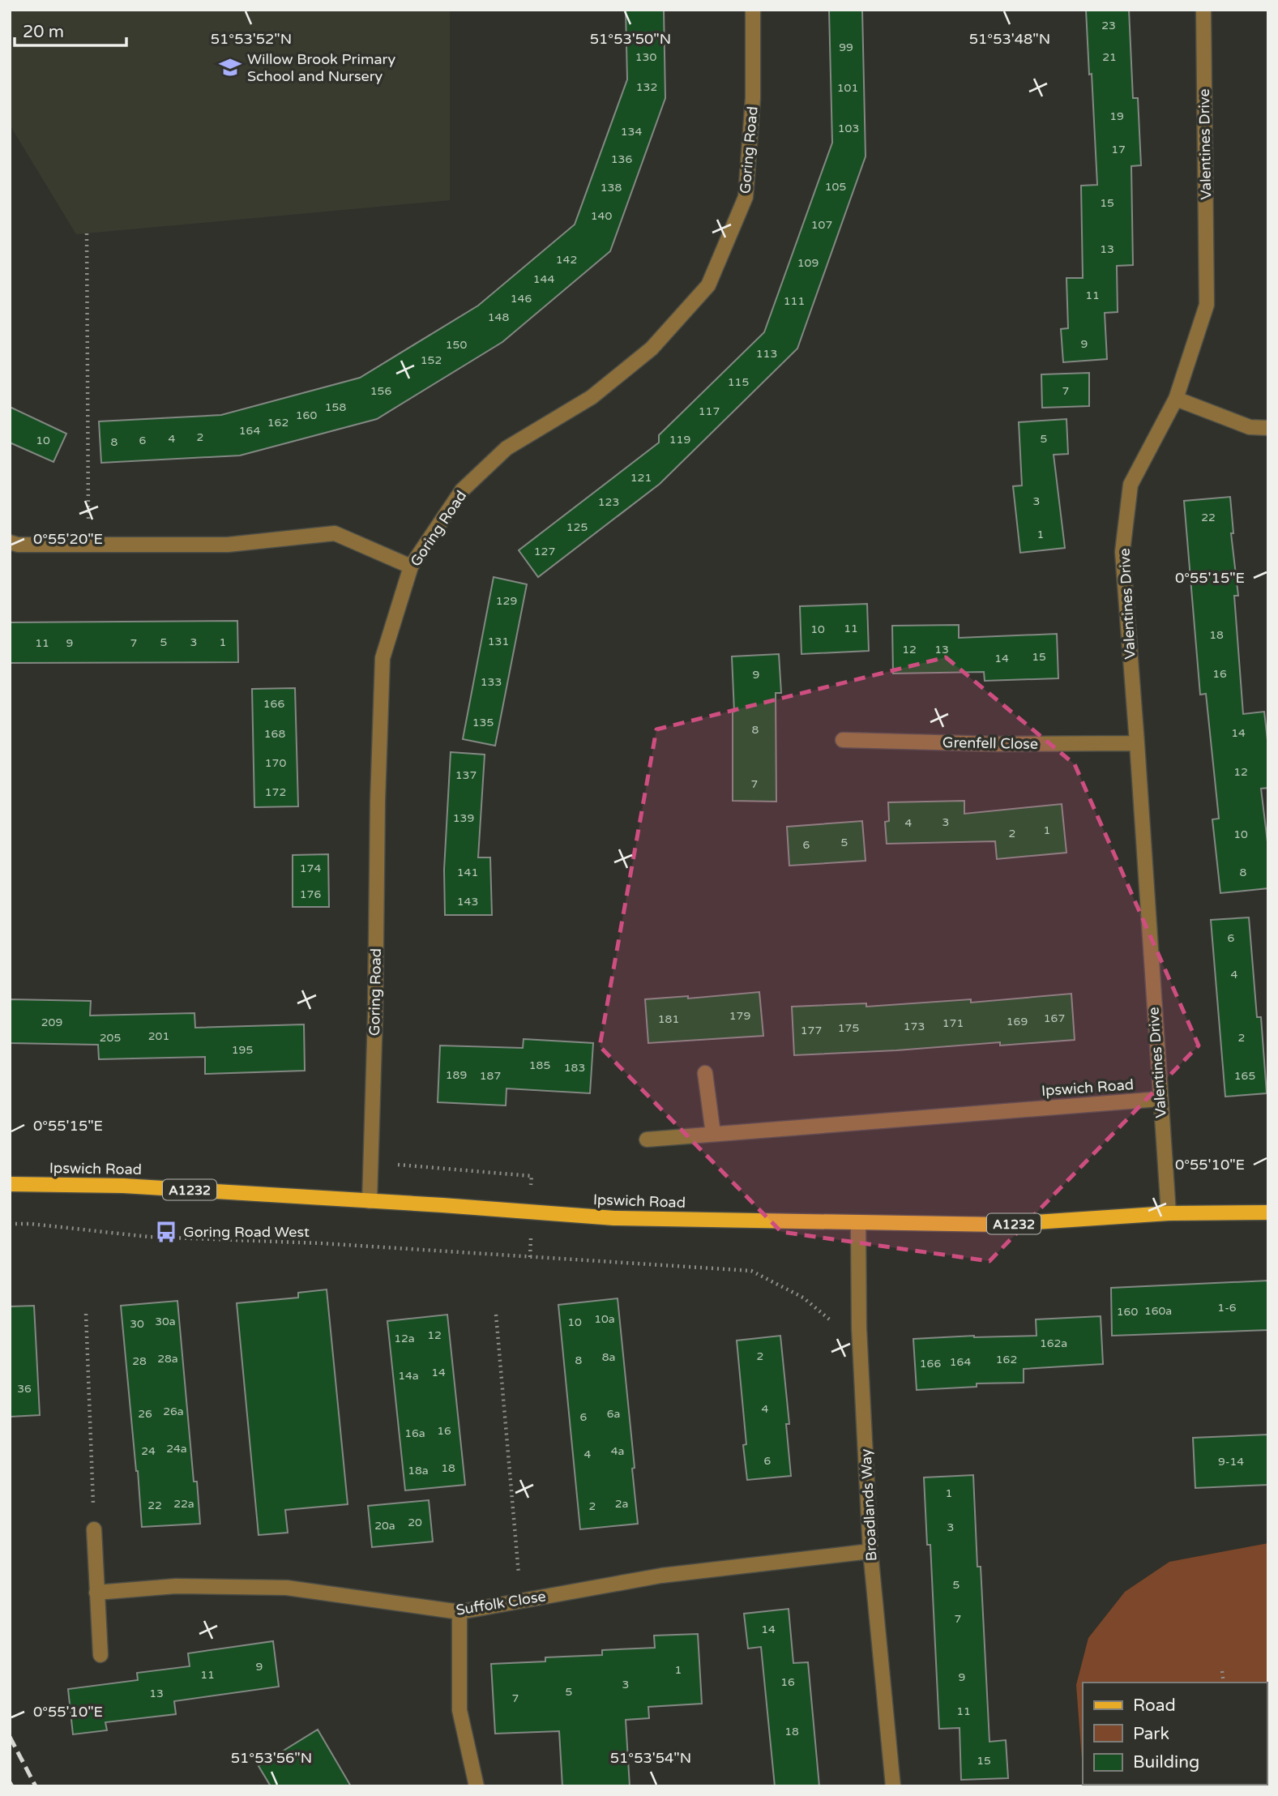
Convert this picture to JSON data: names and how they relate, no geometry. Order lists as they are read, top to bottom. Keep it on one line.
{"streets":{"main road":["Ipswich Road","A1232"],"street":["Valentines Drive","Goring Road","Grenfell Close","Broadlands Way","Suffolk Close"]},"crossings":[["Valentines Drive","Grenfell Close"],["Valentines Drive","Ipswich Road"],["Goring Road","Ipswich Road"],["Ipswich Road","Broadlands Way"],["Broadlands Way","Suffolk Close"]],"places":{"school or university":["Willow Brook Primary School and Nursery"],"bus stop":["Goring Road West"]},"house_numbers":["23","99","130","21","132","101","19","103","134","17","136","105","138","15","140","107","13","142","109","144","11","146","111","148","9","150","113","152","115","156","7","158","117","160","162","164","2","4","5","119","10","6","8","121","3","123","22","125","1","127","129","11","10","18","131","5","3","1","11","9","7","12","13","15","14","16","9","133","166","135","8","14","168","170","12","137","7","172","139","3","4","1","2","10","5","6","174","141","8","176","143","6","4","179","167","181","169","209","171","173","175","177","201","205","2","195","185","183","189","187","165","1-6","160a","160","10a","30a","10","30","12","12a","162a","2","8a","28a","162","8","28","164","166","14","14a","36","4","26a","26","6a","6","16","16a","24a","24","4a","4","6","9-14","18","18a","1","22a","2a","22","2","20","20a","3","5","7","14","9","1","11","9","16","3","5","13","7","11","18","15"],"legend":["Road","Park","Building"],"scale_bar":"20 m","coordinates":["51°53'50\"N","51°53'52\"N","51°53'48\"N","0°55'20\"E","0°55'15\"E","0°55'10\"E","51°53'56\"N","51°53'54\"N"]}
